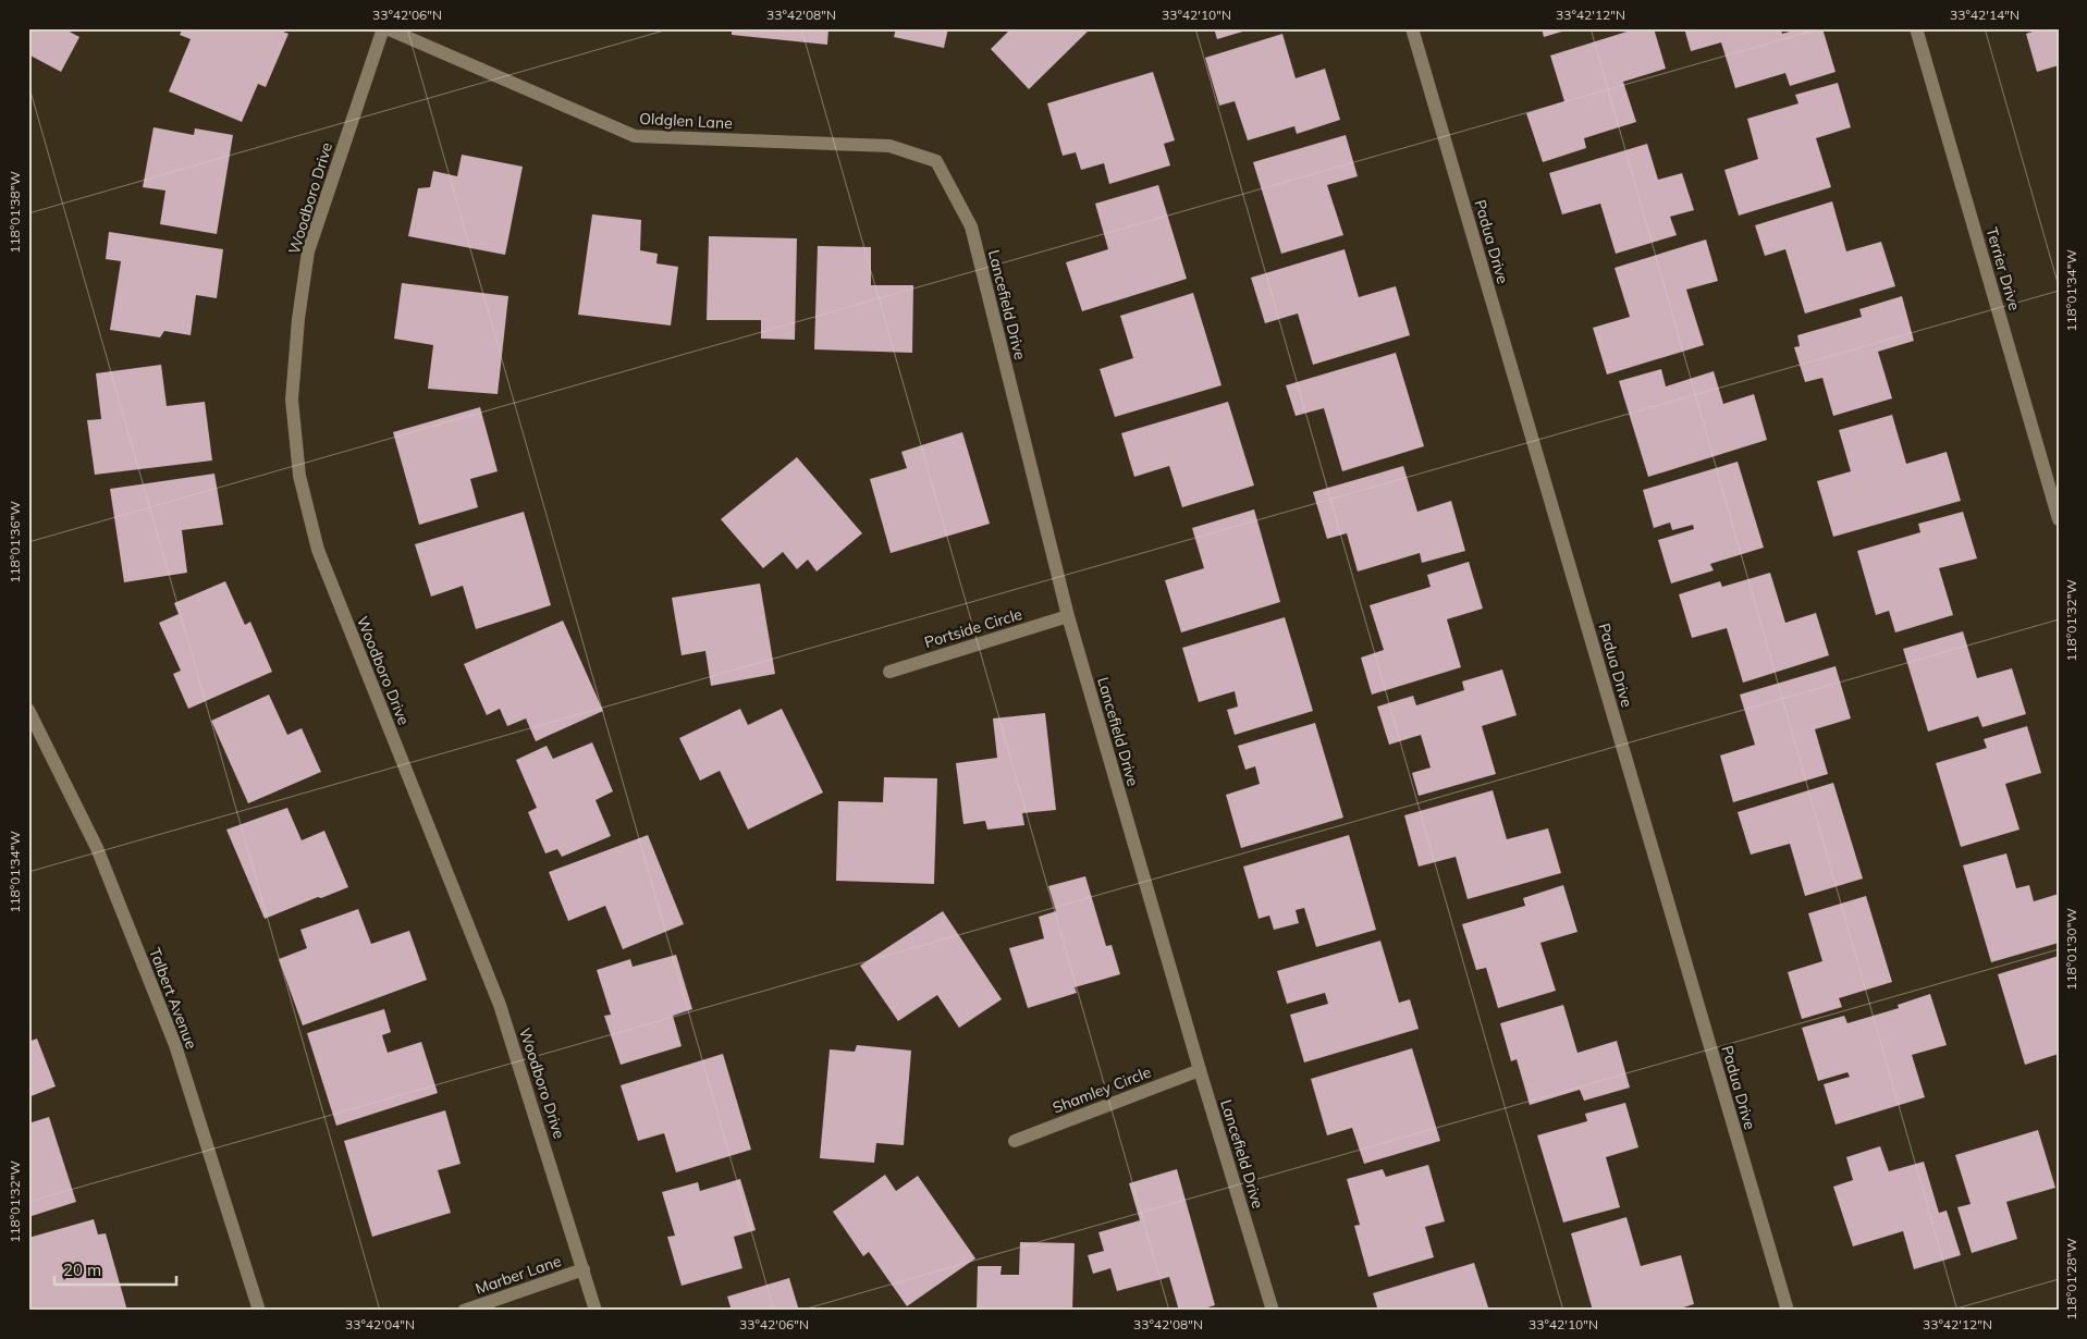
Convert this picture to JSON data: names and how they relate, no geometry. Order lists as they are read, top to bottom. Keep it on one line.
{"streets":{"street":["Oldglen Lane","Woodboro Drive","Padua Drive","Terrier Drive","Lancefield Drive","Portside Circle","Talbert Avenue","Shamley Circle","Marber Lane"]},"crossings":[["Oldglen Lane","Woodboro Drive"],["Oldglen Lane","Lancefield Drive"],["Woodboro Drive","Marber Lane"],["Lancefield Drive","Portside Circle"],["Lancefield Drive","Shamley Circle"]],"scale_bar":"20 m","coordinates":["33°42'06\"N","33°42'08\"N","33°42'10\"N","33°42'12\"N","33°42'14\"N","118°01'38\"W","118°01'34\"W","118°01'36\"W","118°01'32\"W","118°01'30\"W","118°01'28\"W","33°42'04\"N"]}
